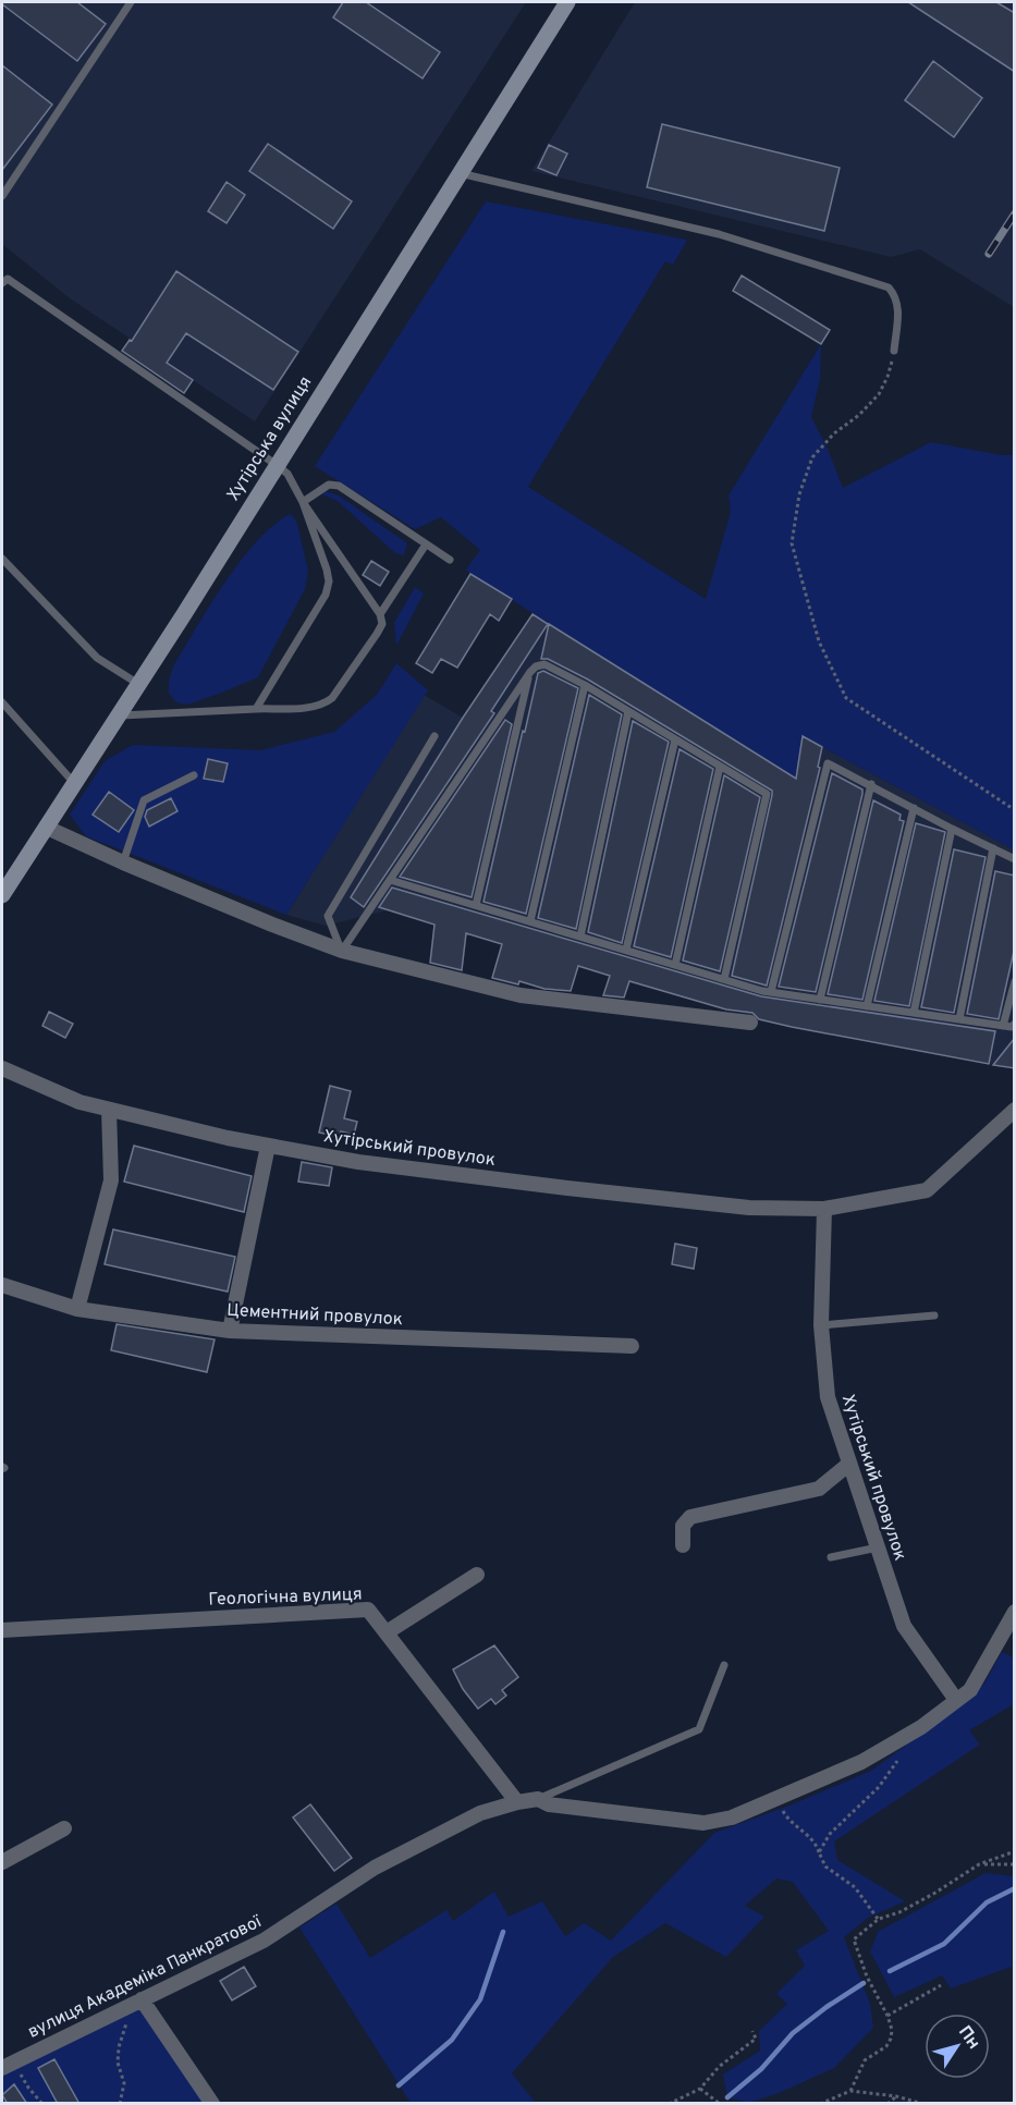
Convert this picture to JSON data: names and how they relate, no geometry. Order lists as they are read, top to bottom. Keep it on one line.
{"streets":{"main road":["Хутірська вулиця"],"street":["Хутірський провулок","Цементний провулок","Геологічна вулиця","вулиця Академіка Панкратової"]},"crossings":[["Хутірський провулок","вулиця Академіка Панкратової"],["Геологічна вулиця","вулиця Академіка Панкратової"]],"north":"top right"}
